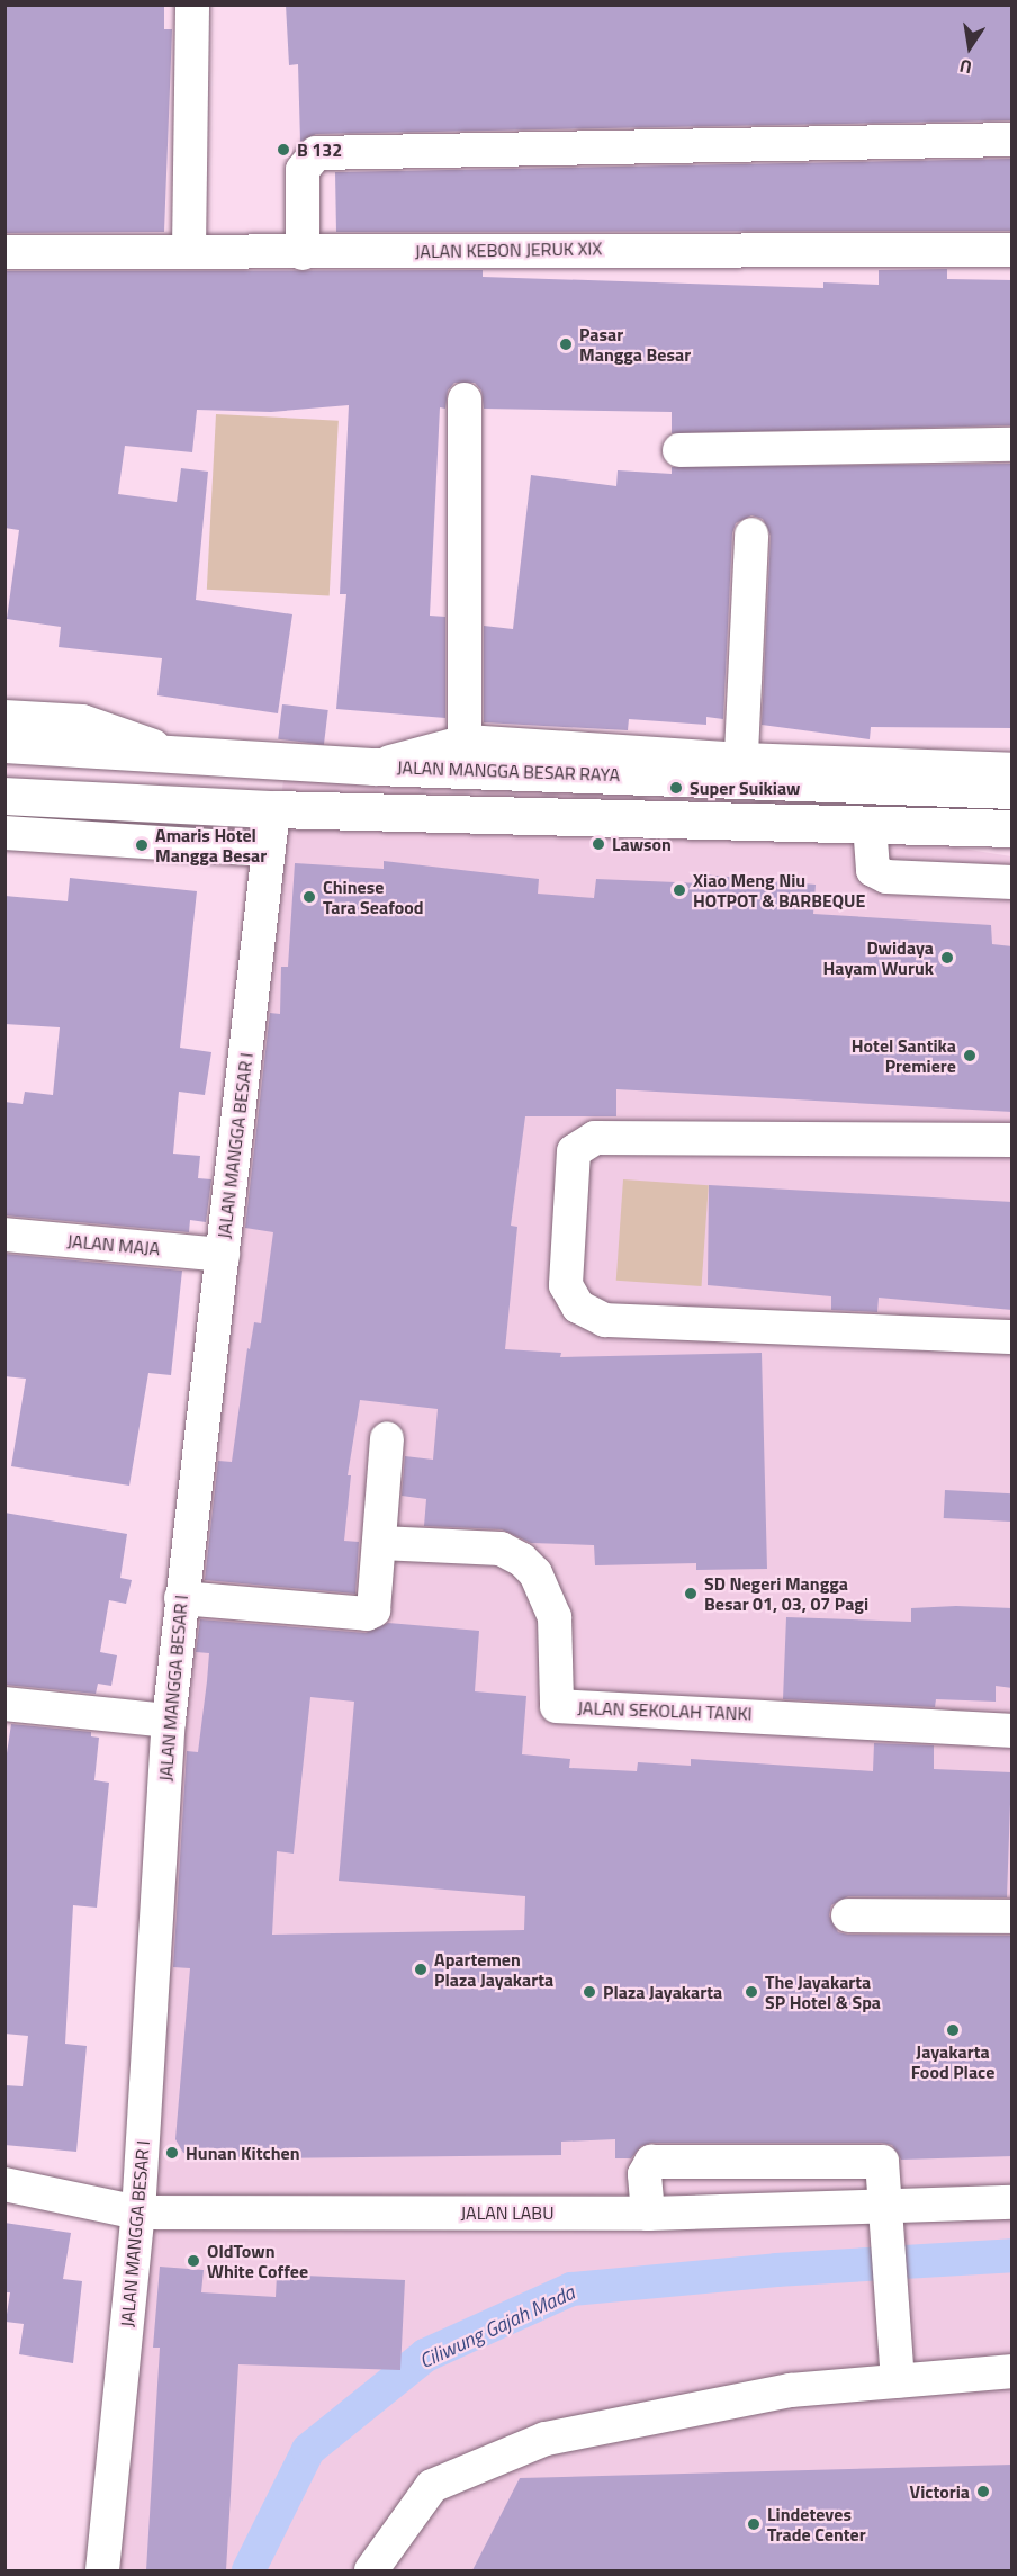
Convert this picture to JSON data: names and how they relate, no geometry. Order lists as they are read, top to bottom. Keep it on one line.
{"streets":{"main road":["JALAN MANGGA BESAR RAYA"],"street":["JALAN KEBON JERUK XIX","JALAN MANGGA BESAR I","JALAN MAJA","JALAN SEKOLAH TANKI","JALAN LABU"]},"crossings":[["JALAN MANGGA BESAR I","JALAN MAJA"],["JALAN MANGGA BESAR I","JALAN LABU"]],"water":["Ciliwung Gajah Mada"],"places":["B 132","Pasar Mangga Besar","Super Suikiaw","Lawson","Amaris Hotel Mangga Besar","Xiao Meng Niu HOTPOT & BARBEQUE","Chinese Tara Seafood","Dwidaya Hayam Wuruk","Hotel Santika Premiere","SD Negeri Mangga Besar 01, 03, 07 Pagi","Apartemen Plaza Jayakarta","Plaza Jayakarta","The Jayakarta SP Hotel & Spa","Jayakarta Food Place","Hunan Kitchen","OldTown White Coffee","Victoria","Lindeteves Trade Center"],"north":"bottom"}
